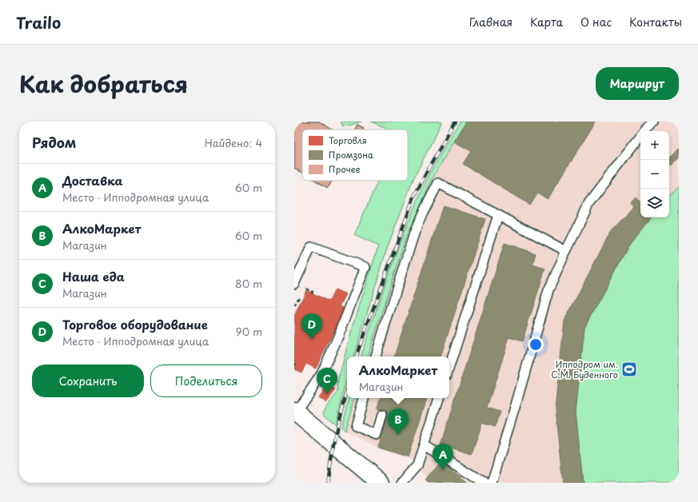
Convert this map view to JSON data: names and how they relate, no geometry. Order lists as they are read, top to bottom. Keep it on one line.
{"places":{"sports":["Ипподром им. С.М. Буденного"]},"legend":["Торговля","Промзона","Прочее"],"page":{"header":"Trailo","nav":["Главная","Карта","О нас","Контакты"],"title":"Как добраться","buttons":["Маршрут",["Сохранить","Поделиться"]],"heading":["Рядом","Найдено: 4"],"map_buttons":["+","−"],"list":[{"mark":"A","name":"Доставка","note":"Место · Ипподромная улица","value":"60 m"},{"mark":"B","name":"АлкоМаркет","note":"Магазин","value":"60 m"},{"mark":"C","name":"Наша еда","note":"Магазин","value":"80 m"},{"mark":"D","name":"Торговое оборудование","note":"Место · Ипподромная улица","value":"90 m"}],"pins":["D","C","B","A"],"popup":["АлкоМаркет","Магазин"]}}
